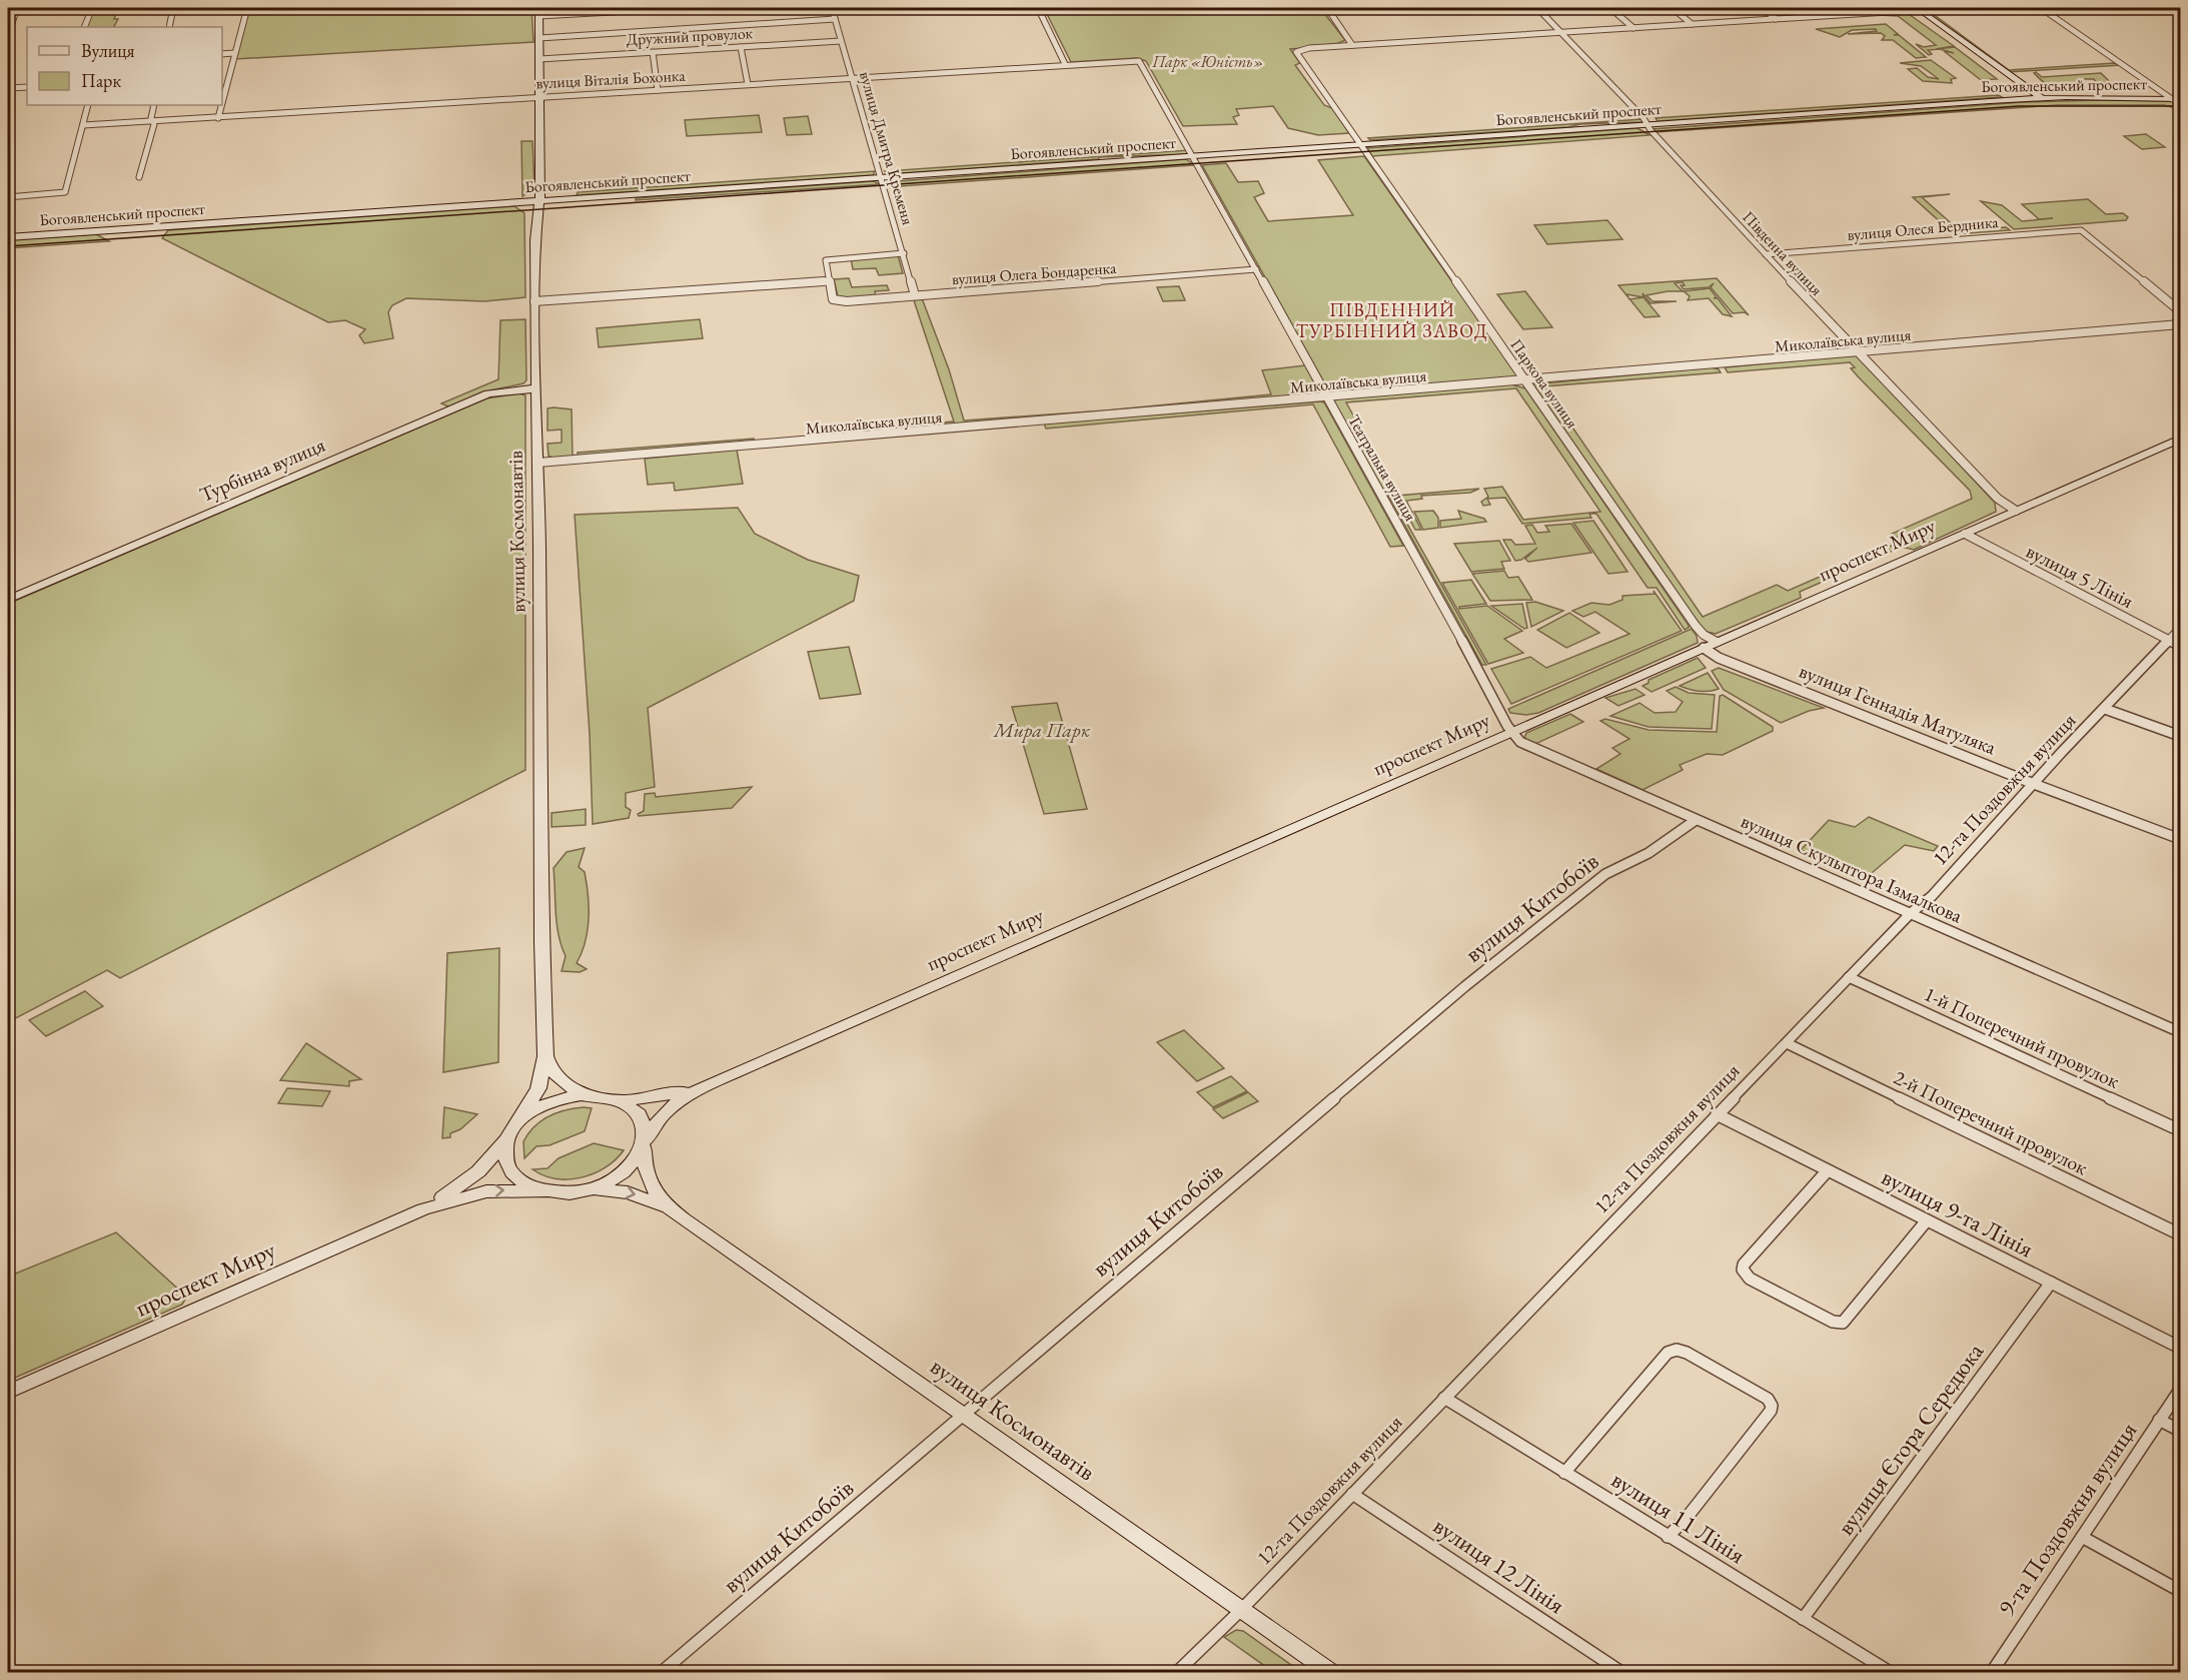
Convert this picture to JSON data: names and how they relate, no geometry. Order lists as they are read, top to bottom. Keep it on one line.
{"streets":{"main road":["Богоявленський проспект","Турбінна вулиця","вулиця Космонавтів","проспект Миру"],"street":["Дружний провулок","вулиця Віталія Бохонка","вулиця Дмитра Кременя","вулиця Олеся Бердника","Південна вулиця","вулиця Олега Бондаренка","Миколаївська вулиця","Паркова вулиця","Театральна вулиця","вулиця 5 Лінія","вулиця Геннадія Матуляка","12-та Поздовжня вулиця","вулиця Скульптора Ізмалкова","вулиця Китобоїв","1-й Поперечний провулок","2-й Поперечний провулок","вулиця 9-та Лінія","вулиця Єгора Середюка","вулиця 11 Лінія","9-та Поздовжня вулиця","вулиця 12 Лінія"]},"crossings":[["Дружний провулок","вулиця Дмитра Кременя"],["Дружний провулок","вулиця Космонавтів"],["вулиця Віталія Бохонка","вулиця Дмитра Кременя"],["вулиця Віталія Бохонка","Театральна вулиця"],["вулиця Віталія Бохонка","вулиця Космонавтів"],["Богоявленський проспект","вулиця Дмитра Кременя"],["Богоявленський проспект","Південна вулиця"],["Богоявленський проспект","Паркова вулиця"],["Богоявленський проспект","Театральна вулиця"],["Богоявленський проспект","вулиця Космонавтів"],["вулиця Дмитра Кременя","вулиця Олега Бондаренка"],["вулиця Олеся Бердника","Південна вулиця"],["Південна вулиця","Миколаївська вулиця"],["Південна вулиця","проспект Миру"],["вулиця Олега Бондаренка","Театральна вулиця"],["Миколаївська вулиця","Паркова вулиця"],["Миколаївська вулиця","Театральна вулиця"],["Миколаївська вулиця","вулиця Космонавтів"],["Паркова вулиця","проспект Миру"],["Театральна вулиця","проспект Миру"],["Театральна вулиця","вулиця Скульптора Ізмалкова"],["Турбінна вулиця","вулиця Космонавтів"],["вулиця Космонавтів","проспект Миру"],["вулиця Космонавтів","12-та Поздовжня вулиця"],["вулиця Космонавтів","вулиця Китобоїв"],["проспект Миру","вулиця 5 Лінія"],["проспект Миру","вулиця Геннадія Матуляка"],["проспект Миру","вулиця Скульптора Ізмалкова"],["вулиця 5 Лінія","12-та Поздовжня вулиця"],["вулиця Геннадія Матуляка","12-та Поздовжня вулиця"],["12-та Поздовжня вулиця","вулиця Скульптора Ізмалкова"],["12-та Поздовжня вулиця","1-й Поперечний провулок"],["12-та Поздовжня вулиця","2-й Поперечний провулок"],["12-та Поздовжня вулиця","вулиця 9-та Лінія"],["12-та Поздовжня вулиця","вулиця 11 Лінія"],["12-та Поздовжня вулиця","вулиця 12 Лінія"],["вулиця Скульптора Ізмалкова","вулиця Китобоїв"],["вулиця 9-та Лінія","вулиця Єгора Середюка"],["вулиця Єгора Середюка","вулиця 11 Лінія"]],"districts":["ПІВДЕННИЙ ТУРБІННИЙ ЗАВОД"],"parks":["Парк «Юність»","Мира Парк"],"legend":["Вулиця","Парк"]}
